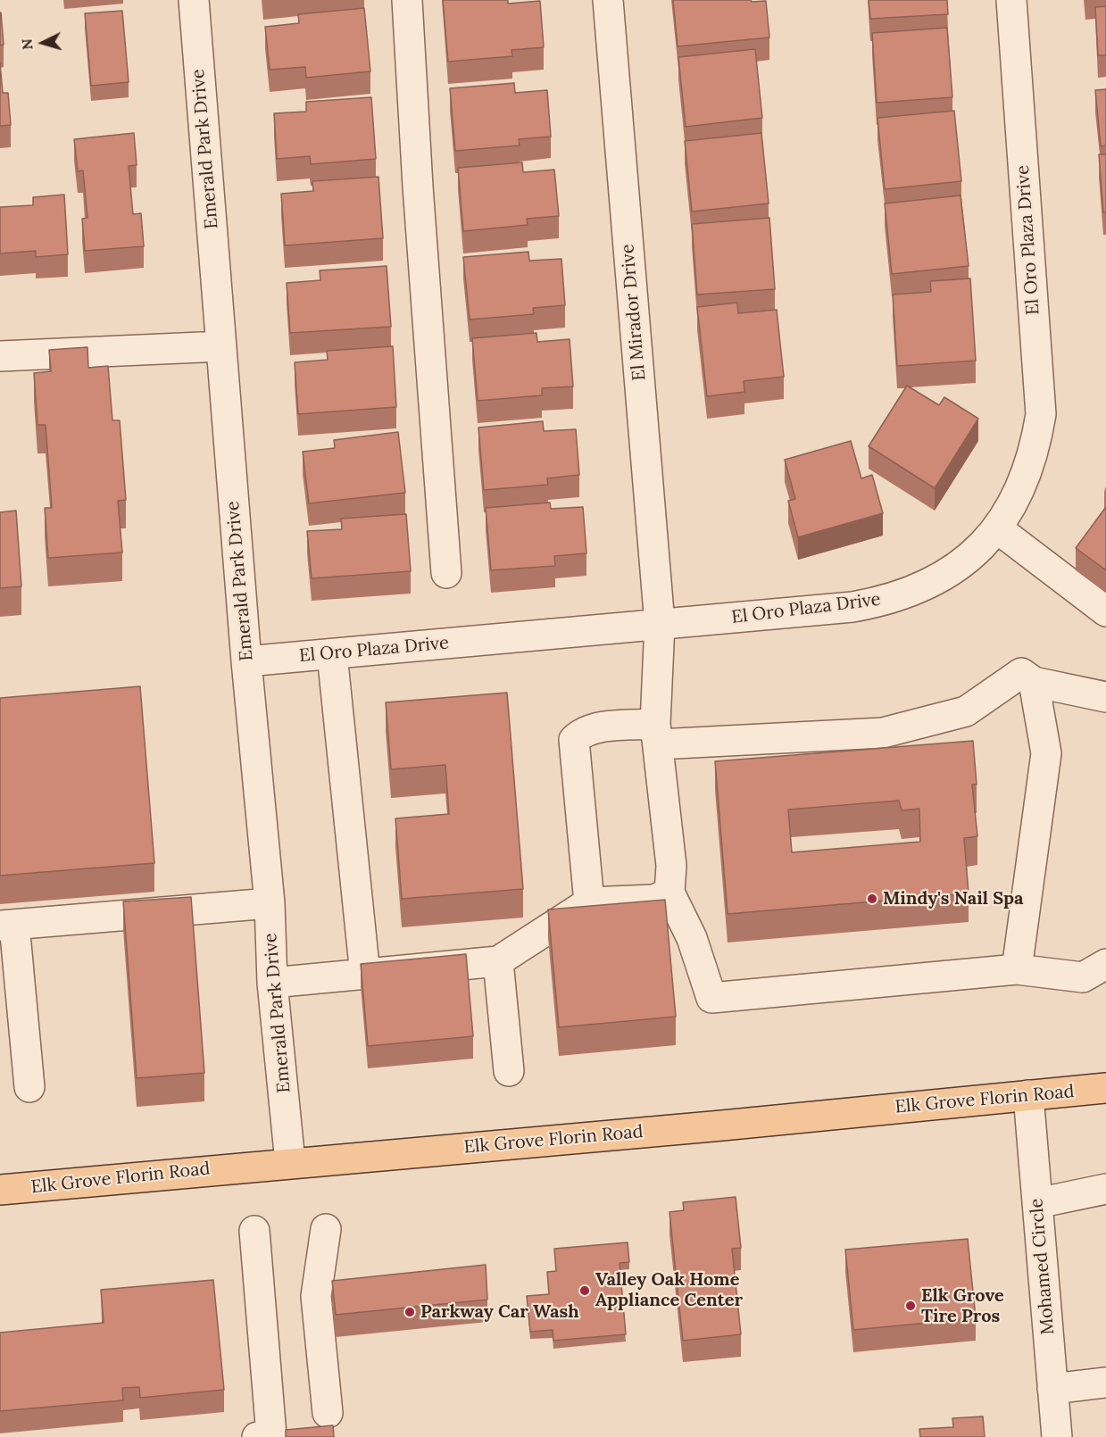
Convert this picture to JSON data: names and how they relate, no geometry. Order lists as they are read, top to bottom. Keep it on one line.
{"streets":{"main road":["Elk Grove Florin Road"],"street":["Emerald Park Drive","El Oro Plaza Drive","El Mirador Drive","Mohamed Circle"]},"crossings":[["Emerald Park Drive","El Oro Plaza Drive"],["Emerald Park Drive","Elk Grove Florin Road"],["El Oro Plaza Drive","El Mirador Drive"],["Elk Grove Florin Road","Mohamed Circle"]],"places":["Mindy's Nail Spa","Valley Oak Home Appliance Center","Elk Grove Tire Pros","Parkway Car Wash"],"north":"left"}
